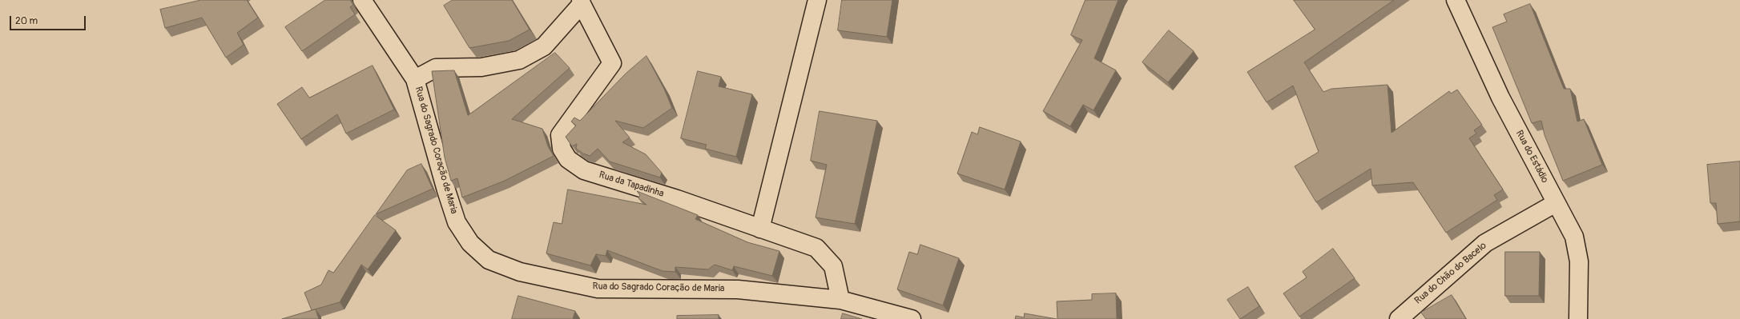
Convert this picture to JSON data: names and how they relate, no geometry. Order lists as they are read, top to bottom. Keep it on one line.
{"streets":{"street":["Rua do Sagrado Coração de Maria","Rua do Estádio","Rua da Tapadinha","Rua do Chão do Bacelo"]},"crossings":[["Rua do Sagrado Coração de Maria","Rua da Tapadinha"],["Rua do Estádio","Rua do Chão do Bacelo"]],"scale_bar":"20 m"}
